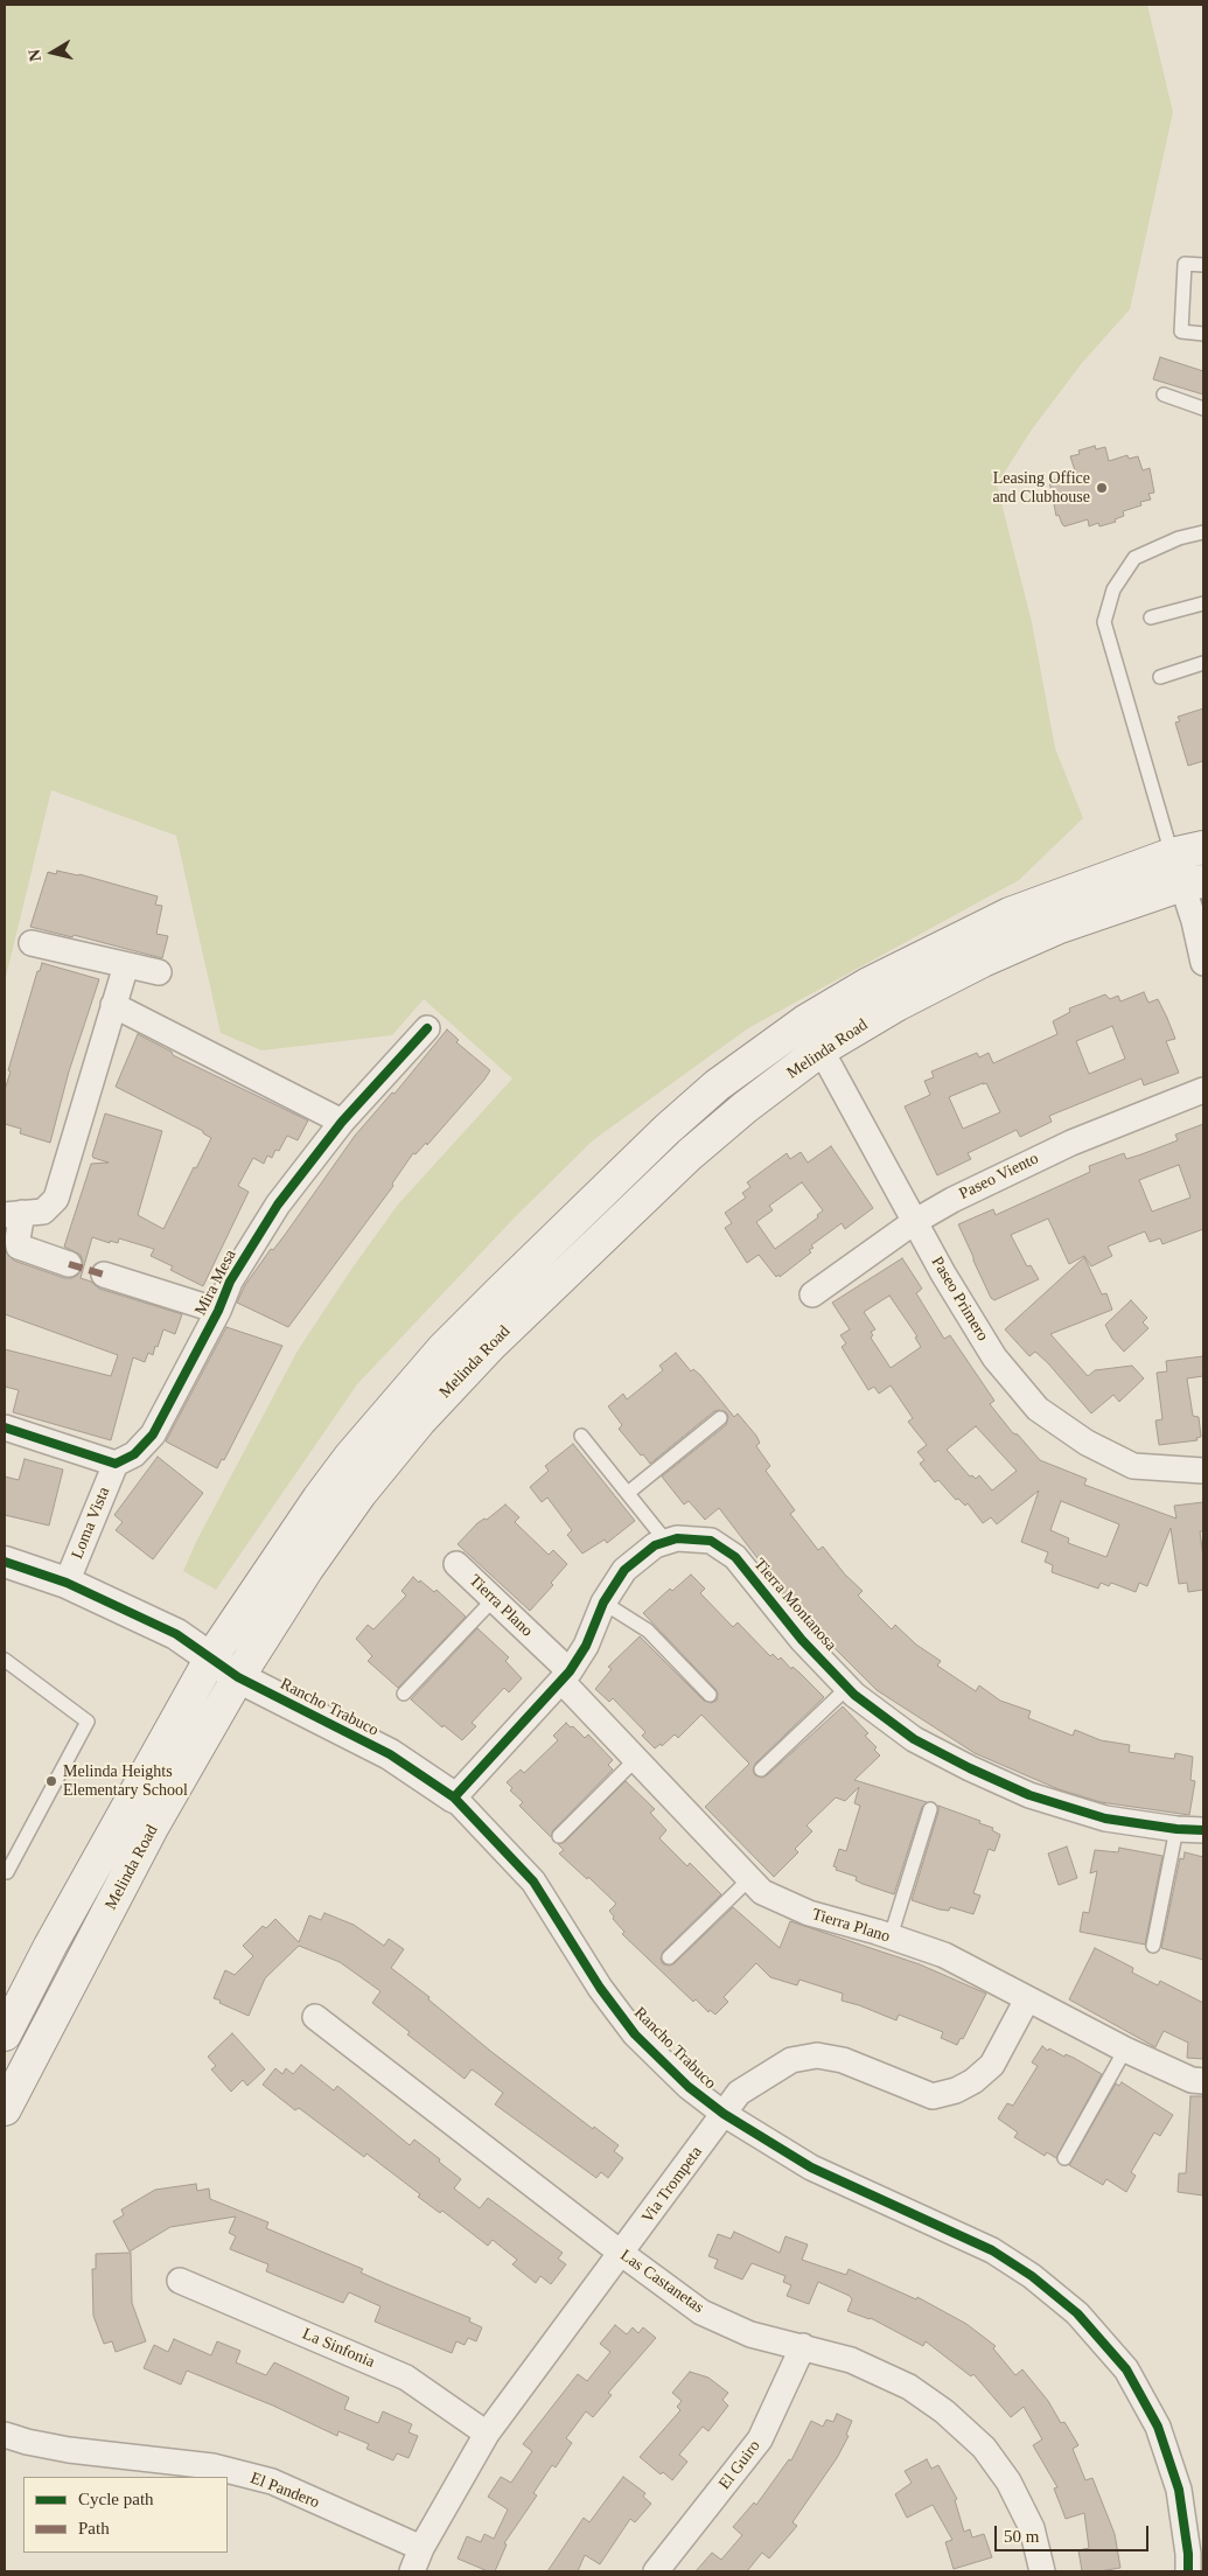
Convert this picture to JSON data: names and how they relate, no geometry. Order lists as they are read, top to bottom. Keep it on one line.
{"streets":{"main road":["Melinda Road"],"street":["Paseo Viento","Mira Mesa","Paseo Primero","Loma Vista","Tierra Montanosa","Tierra Plano","Rancho Trabuco","Via Trompeta","Las Castanetas","La Sinfonia","El Guiro","El Pandero"]},"crossings":[["Melinda Road","Paseo Primero"],["Melinda Road","Rancho Trabuco"],["Paseo Viento","Paseo Primero"],["Mira Mesa","Loma Vista"],["Loma Vista","Rancho Trabuco"],["Tierra Montanosa","Tierra Plano"],["Tierra Montanosa","Rancho Trabuco"],["Tierra Plano","Via Trompeta"],["Rancho Trabuco","Via Trompeta"],["Via Trompeta","Las Castanetas"],["Via Trompeta","La Sinfonia"],["Via Trompeta","El Pandero"],["Las Castanetas","El Guiro"]],"places":["Leasing Office and Clubhouse","Melinda Heights Elementary School"],"legend":["Cycle path","Path"],"scale_bar":"50 m","north":"left"}
